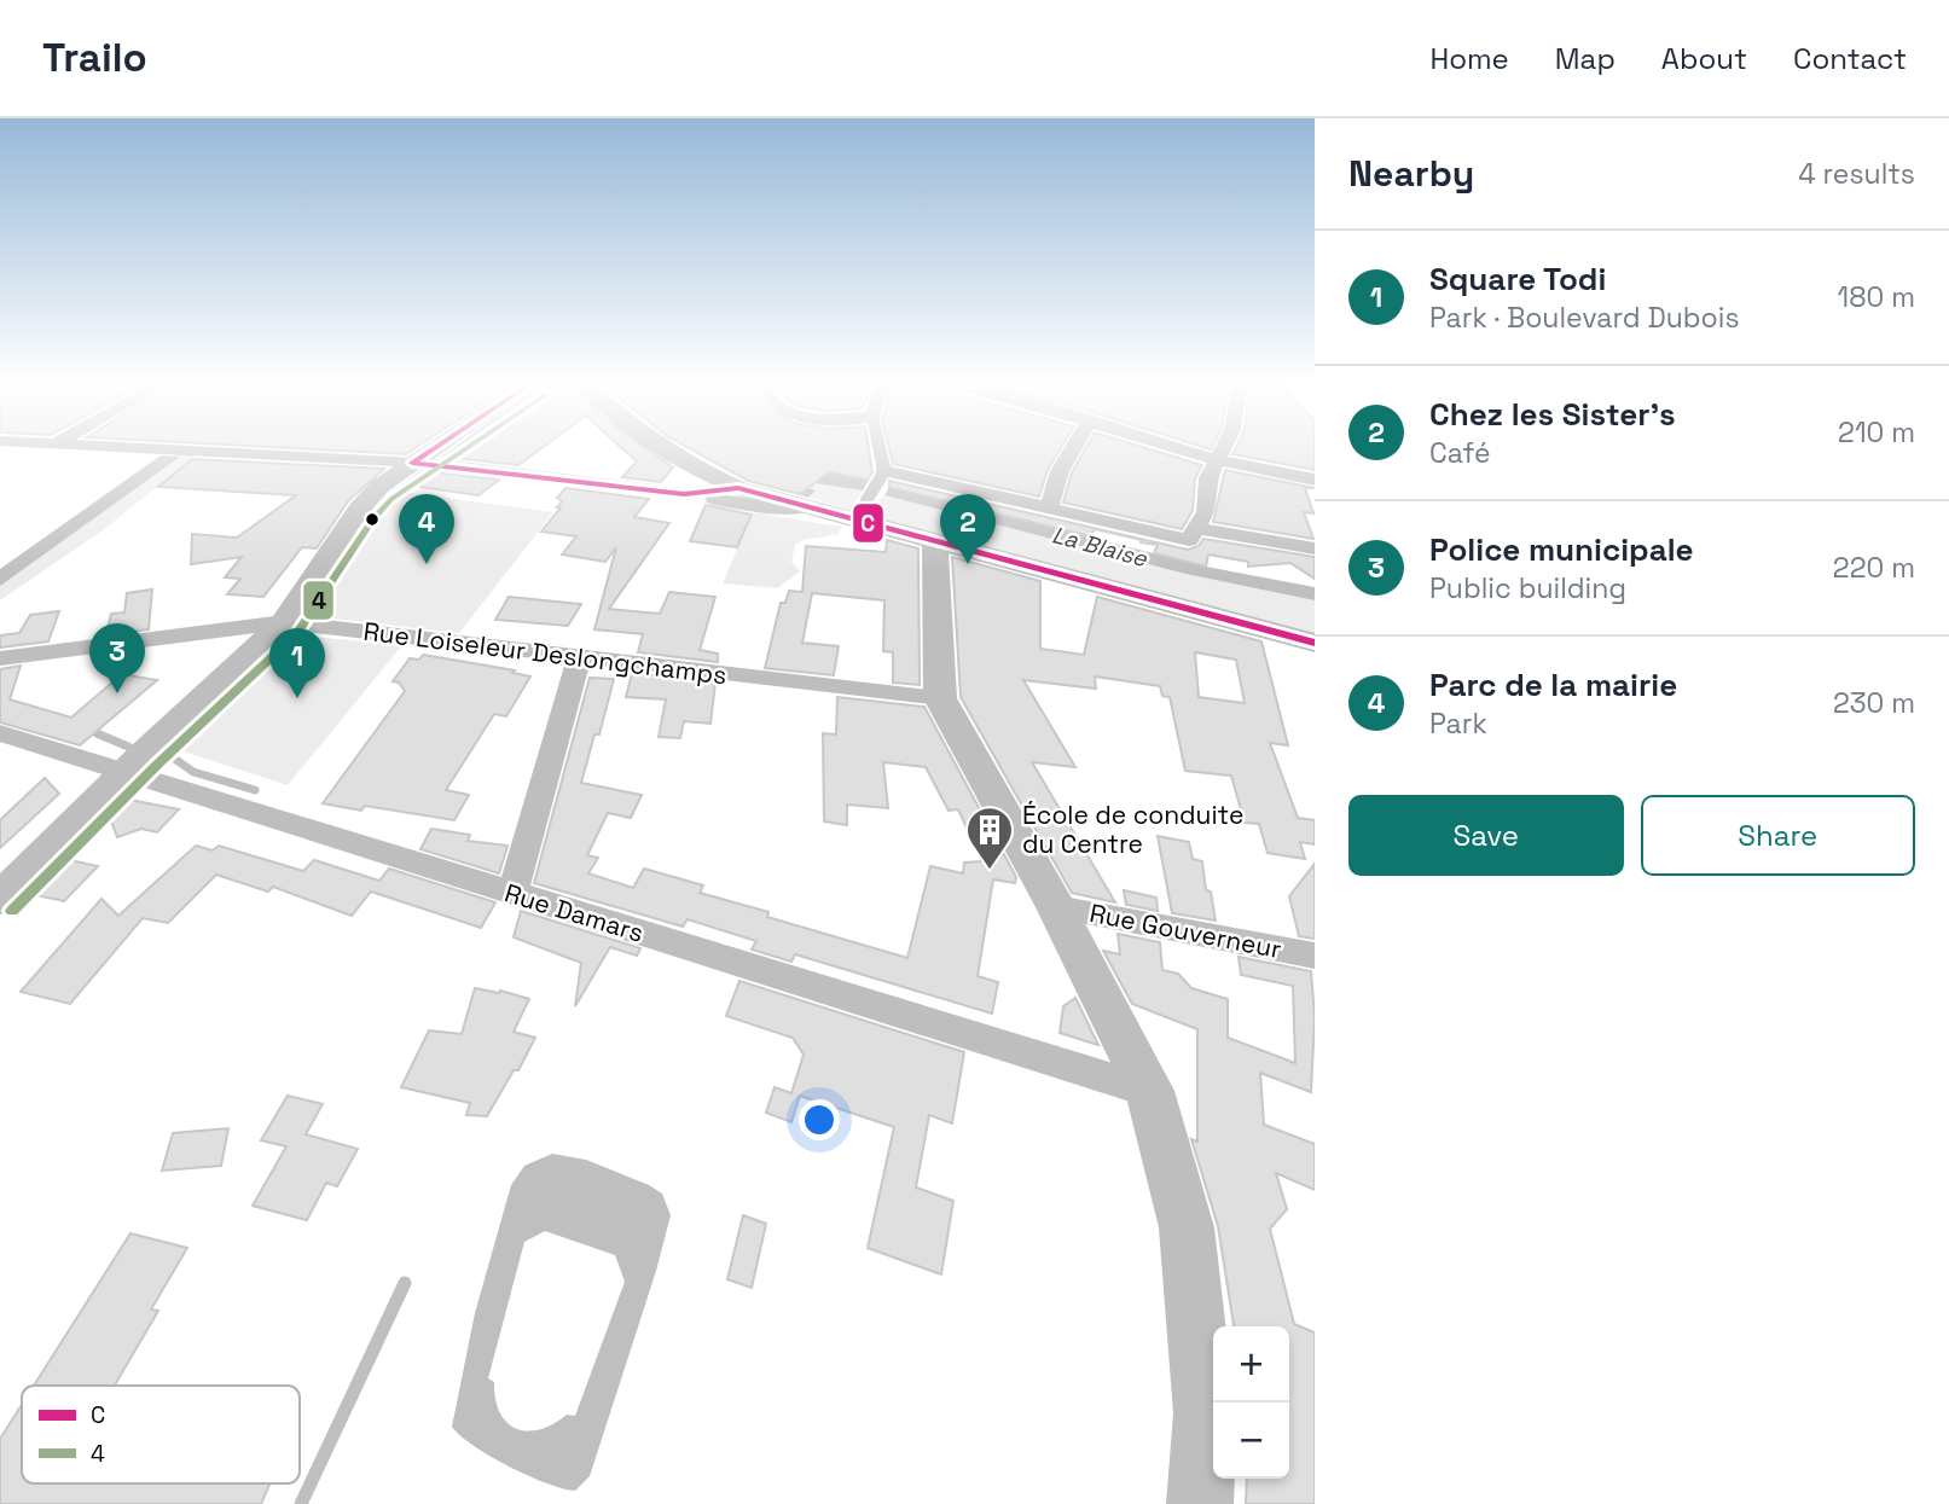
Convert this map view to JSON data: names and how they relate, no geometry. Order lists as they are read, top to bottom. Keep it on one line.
{"streets":{"street":["Rue Loiseleur Deslongchamps","Rue Damars","Rue Gouverneur"]},"water":["La Blaise"],"places":{"building":["École de conduite du Centre"]},"lines":["transit line C","transit line 4"],"legend":["C","4"],"page":{"header":"Trailo","nav":["Home","Map","About","Contact"],"heading":["Nearby","4 results"],"list":[{"mark":"1","name":"Square Todi","note":"Park · Boulevard Dubois","value":"180 m"},{"mark":"2","name":"Chez les Sister's","note":"Café","value":"210 m"},{"mark":"3","name":"Police municipale","note":"Public building","value":"220 m"},{"mark":"4","name":"Parc de la mairie","note":"Park","value":"230 m"}],"pins":["2","4","3","1"],"buttons":["Save","Share"],"map_buttons":["+","−"]}}
